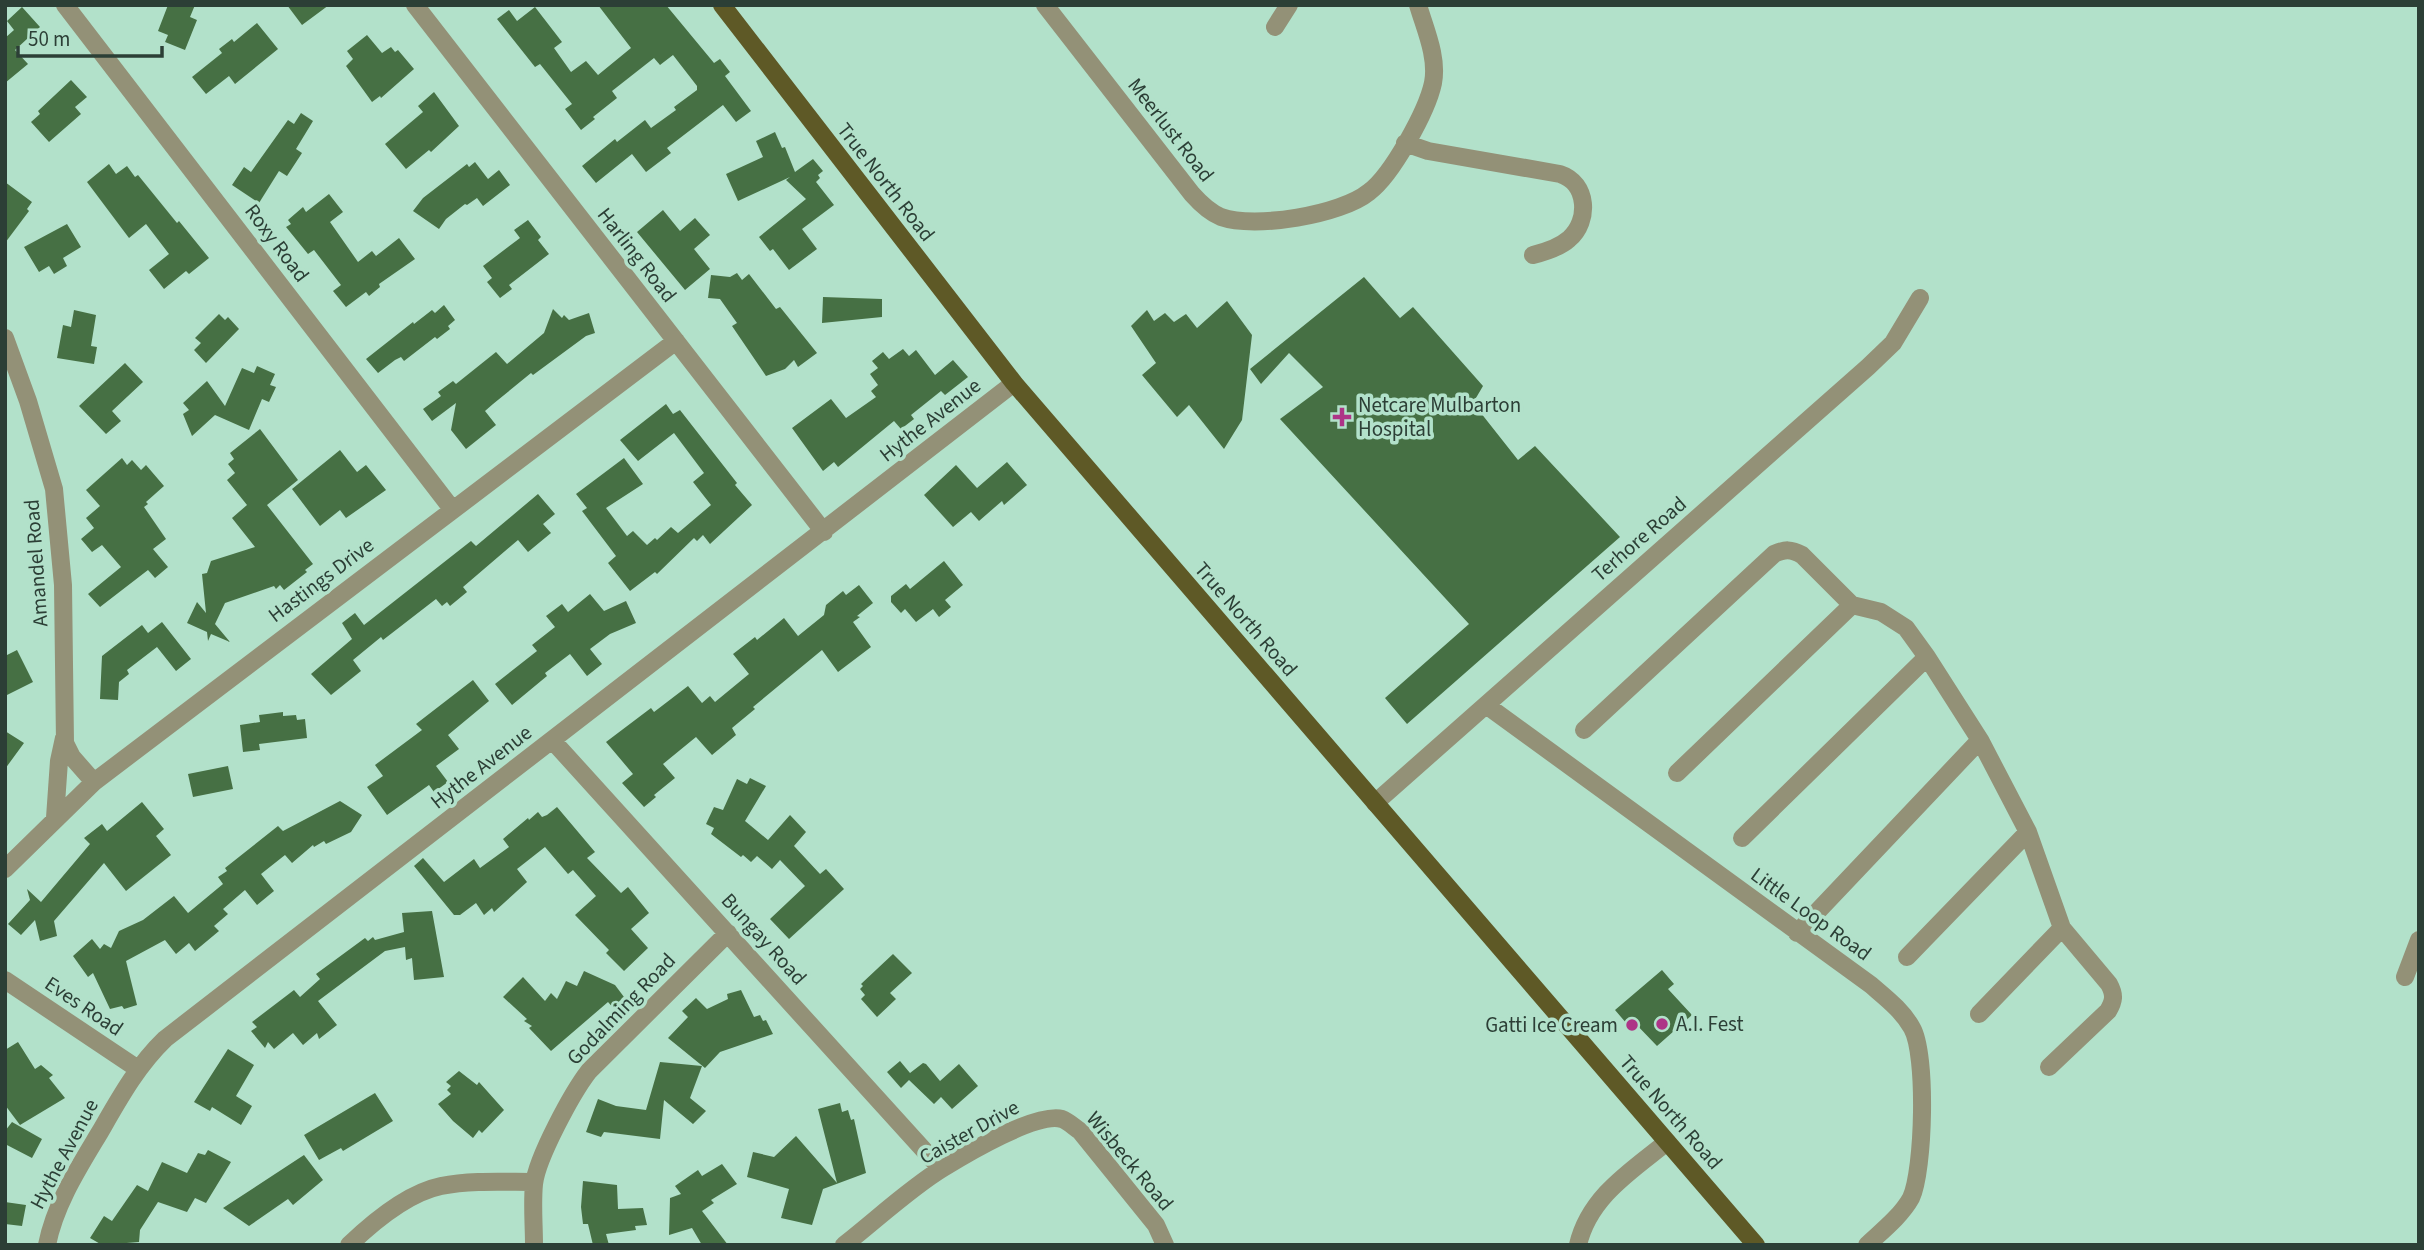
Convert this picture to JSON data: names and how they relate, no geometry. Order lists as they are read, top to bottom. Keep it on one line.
{"streets":{"main road":["True North Road"],"street":["Meerlust Road","Roxy Road","Harling Road","Hythe Avenue","Terhore Road","Amandel Road","Hastings Drive","Little Loop Road","Bungay Road","Eves Road","Godalming Road","Caister Drive","Wisbeck Road"]},"crossings":[["True North Road","Hythe Avenue"],["True North Road","Terhore Road"],["Roxy Road","Hastings Drive"],["Harling Road","Hythe Avenue"],["Harling Road","Hastings Drive"],["Hythe Avenue","Bungay Road"],["Hythe Avenue","Eves Road"],["Terhore Road","Little Loop Road"],["Amandel Road","Hastings Drive"],["Bungay Road","Godalming Road"],["Bungay Road","Caister Drive"],["Caister Drive","Wisbeck Road"]],"places":{"health":["Netcare Mulbarton Hospital"],"other":["A.I. Fest","Gatti Ice Cream"]},"scale_bar":"50 m"}
